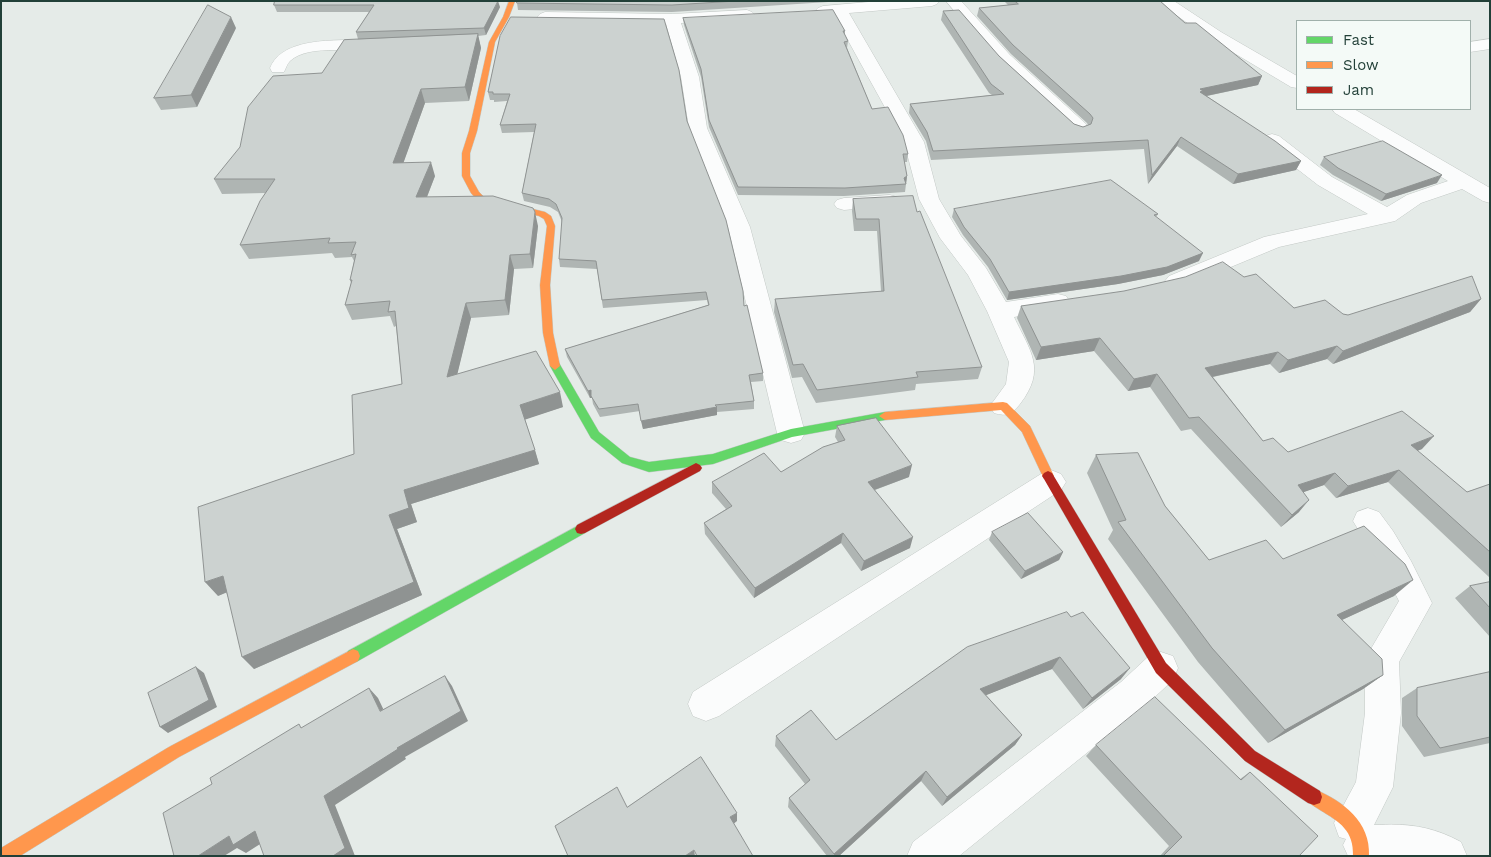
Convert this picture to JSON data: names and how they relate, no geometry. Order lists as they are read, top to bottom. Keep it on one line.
{"legend":["Fast","Slow","Jam"]}
